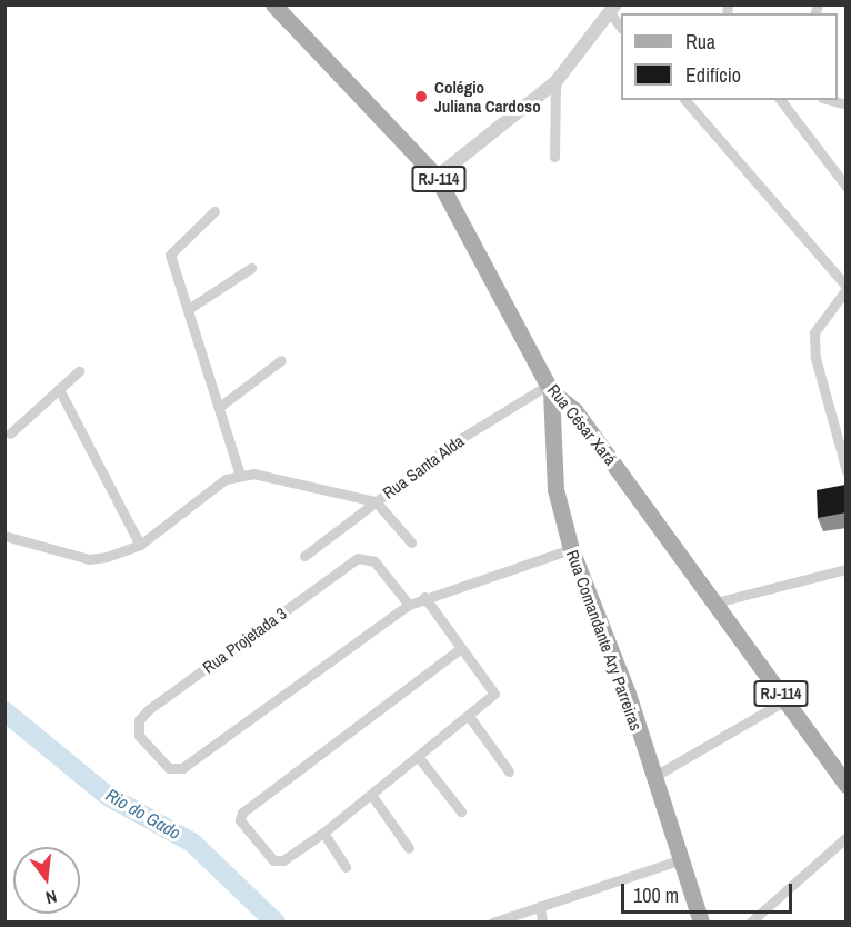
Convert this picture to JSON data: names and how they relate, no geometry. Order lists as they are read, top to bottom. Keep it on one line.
{"streets":{"main road":["RJ-114","Rua César Xará","Rua Comandante Ary Parreiras"],"street":["Rua Santa Alda","Rua Projetada 3"]},"crossings":[["Rua César Xará","Rua Santa Alda"],["Rua César Xará","Rua Comandante Ary Parreiras"],["Rua Santa Alda","Rua Comandante Ary Parreiras"]],"water":["Rio do Gado"],"places":["Colégio Juliana Cardoso"],"legend":["Rua","Edifício"],"scale_bar":"100 m","north":"bottom"}
